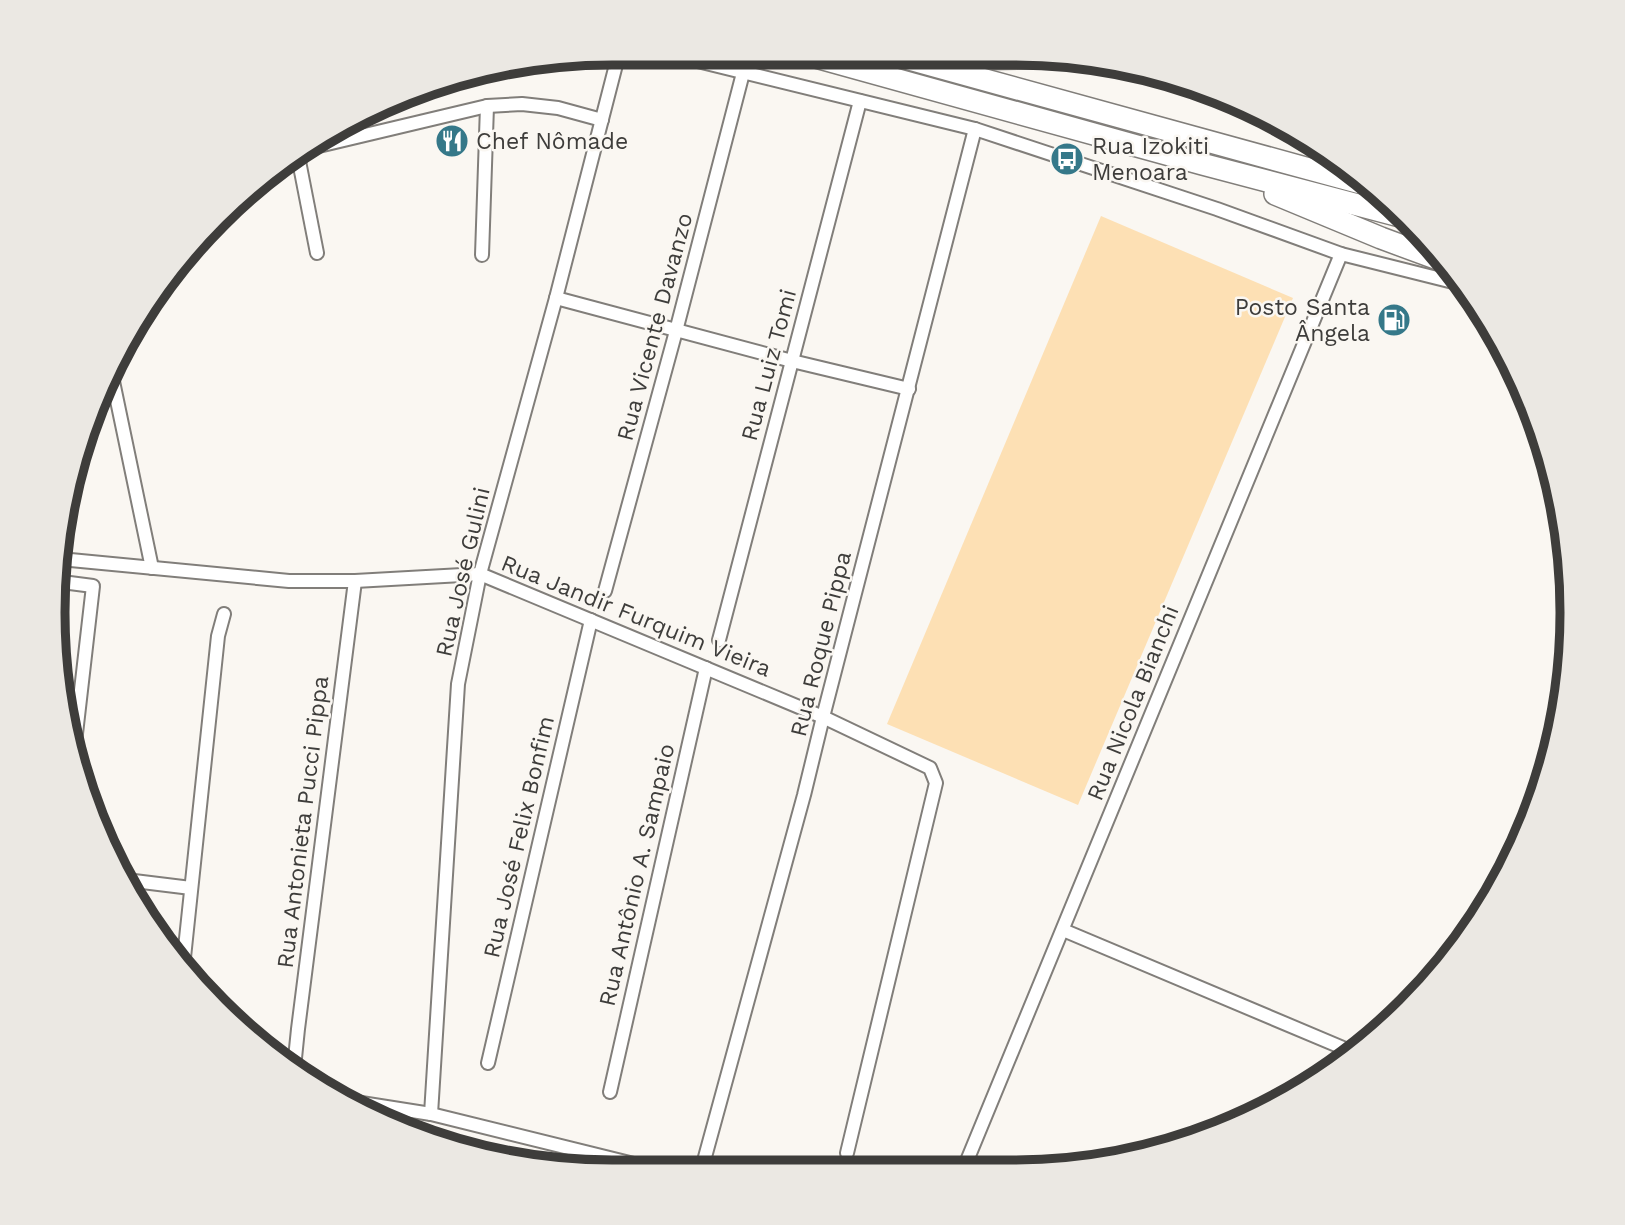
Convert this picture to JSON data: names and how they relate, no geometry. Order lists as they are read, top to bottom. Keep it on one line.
{"streets":{"street":["Rua Vicente Davanzo","Rua Luiz Tomi","Rua José Gulini","Rua Jandir Furquim Vieira","Rua Roque Pippa","Rua Nicola Bianchi","Rua Antonieta Pucci Pippa","Rua José Felix Bonfim","Rua Antônio A. Sampaio"]},"crossings":[["Rua José Gulini","Rua Jandir Furquim Vieira"],["Rua Jandir Furquim Vieira","Rua Roque Pippa"],["Rua Jandir Furquim Vieira","Rua Antonieta Pucci Pippa"],["Rua Jandir Furquim Vieira","Rua José Felix Bonfim"],["Rua Jandir Furquim Vieira","Rua Antônio A. Sampaio"]],"places":{"restaurant":["Chef Nômade"],"bus stop":["Rua Izokiti Menoara"],"fuel station":["Posto Santa Ângela"]}}
